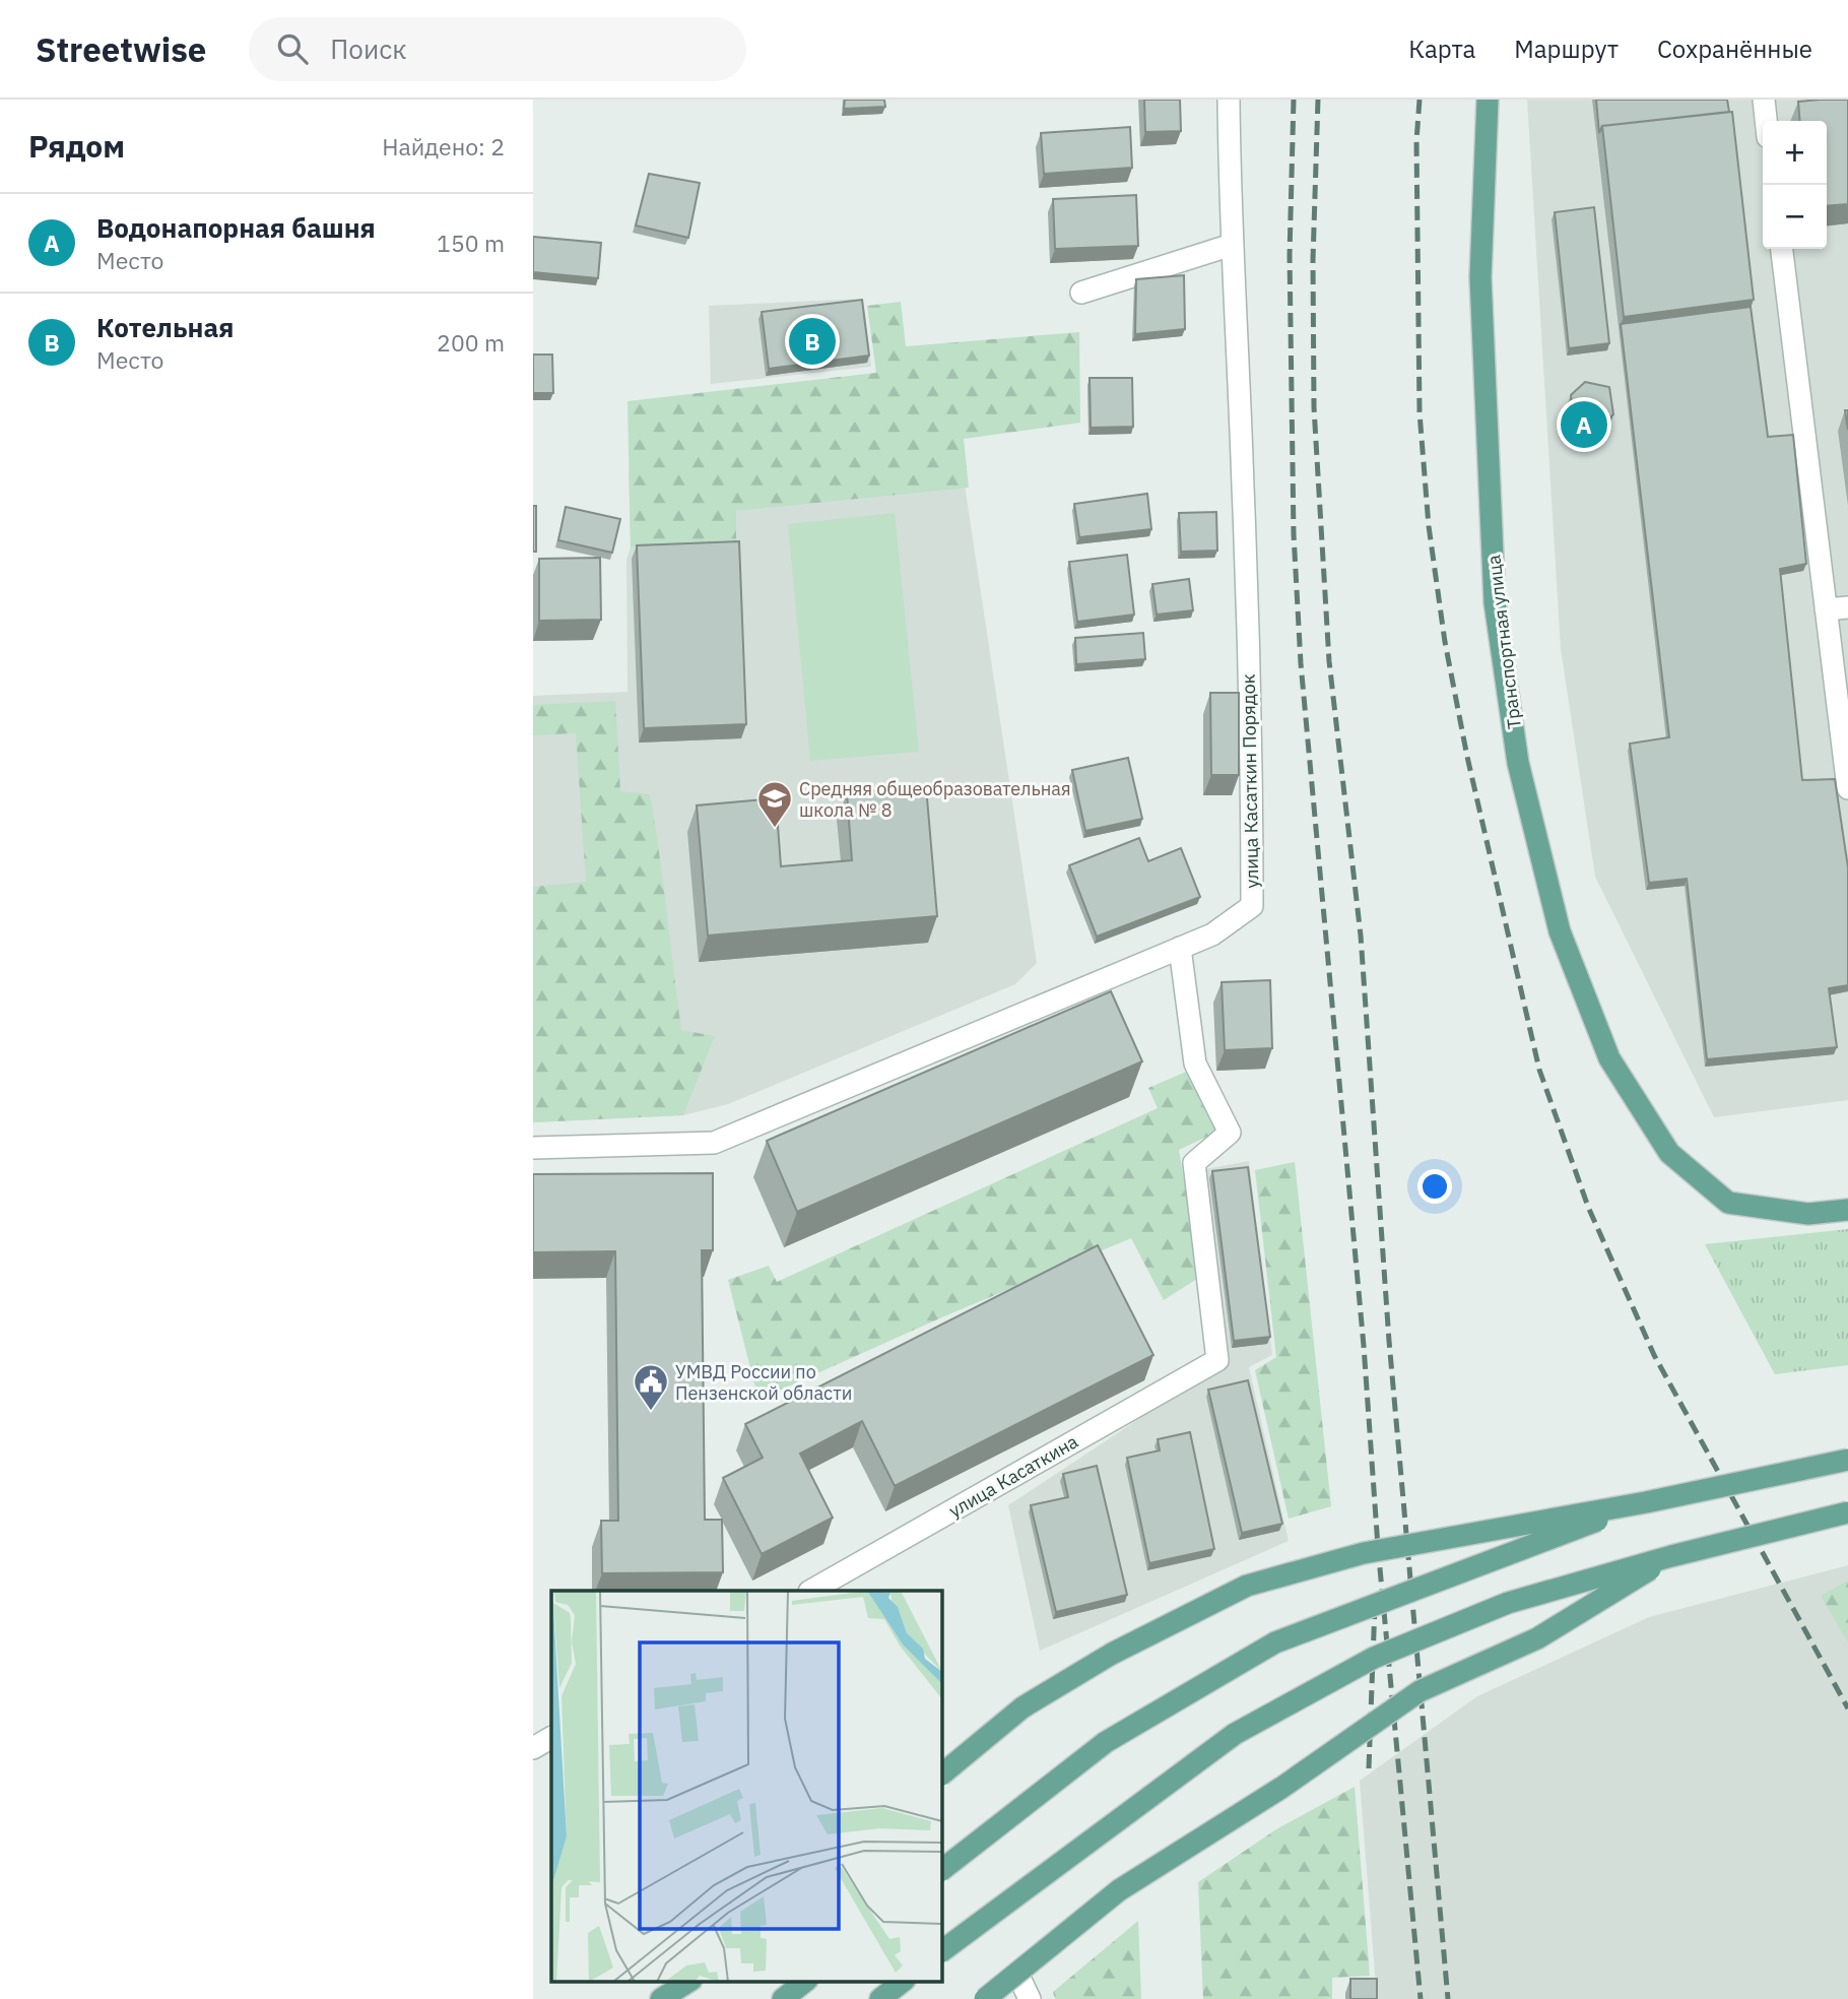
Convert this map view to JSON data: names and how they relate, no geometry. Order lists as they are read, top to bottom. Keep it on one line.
{"streets":{"main road":["Транспортная улица"],"street":["улица Касаткин Порядок","улица Касаткина"]},"crossings":[["улица Касаткин Порядок","улица Касаткина"]],"places":{"school or university":["Средняя общеобразовательная школа № 8"],"public building":["УМВД России по Пензенской области"]},"page":{"header":"Streetwise","search":"Поиск","nav":["Карта","Маршрут","Сохранённые"],"heading":["Рядом","Найдено: 2"],"map_buttons":["+","−"],"list":[{"mark":"A","name":"Водонапорная башня","note":"Место","value":"150 m"},{"mark":"B","name":"Котельная","note":"Место","value":"200 m"}],"pins":["B","A"]}}
